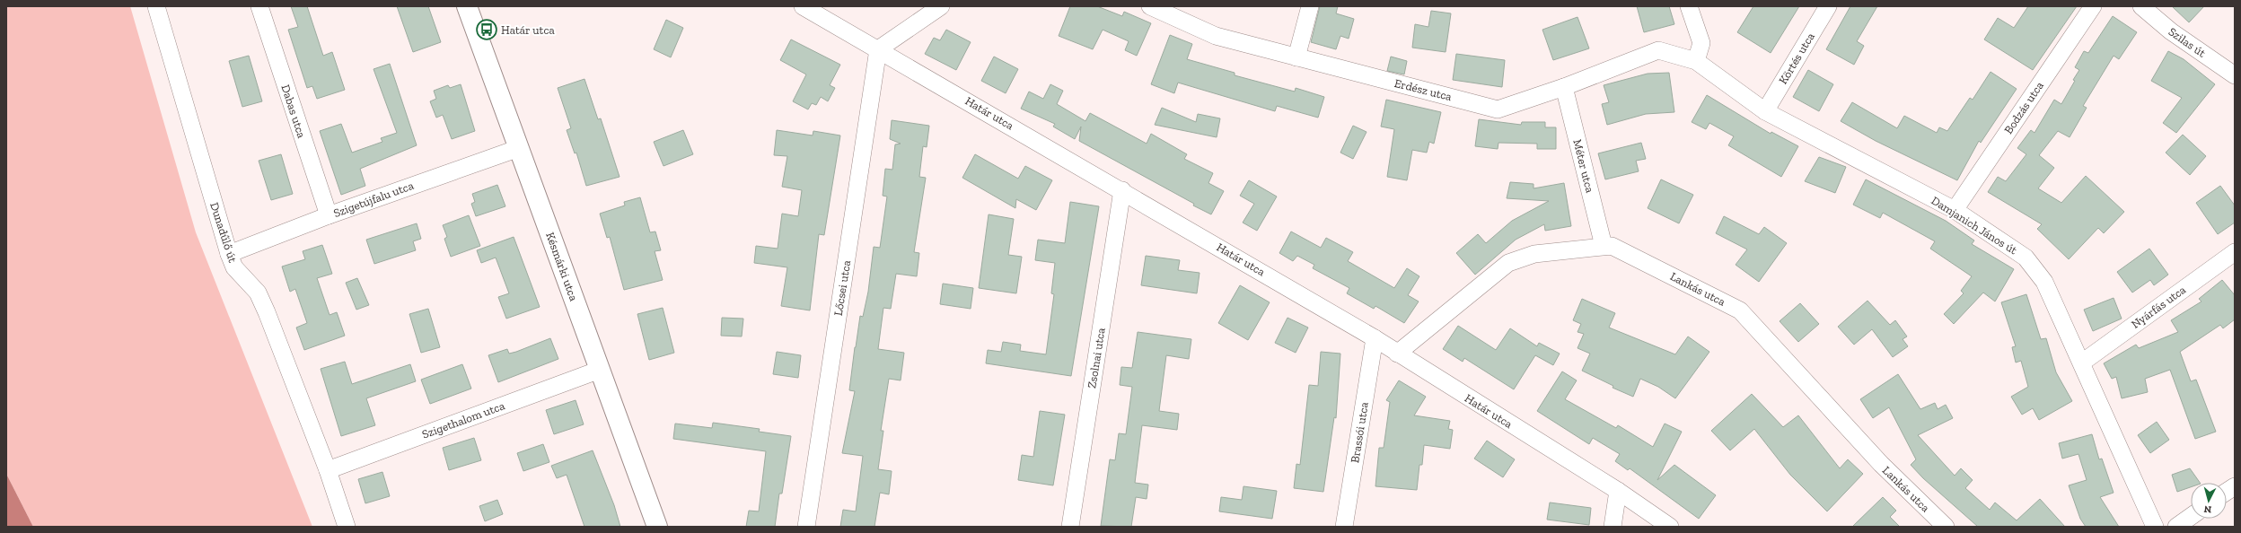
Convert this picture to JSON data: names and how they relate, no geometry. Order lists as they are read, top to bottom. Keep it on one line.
{"streets":{"street":["Szilas út","Körtés utca","Erdész utca","Bodzás utca","Dabas utca","Határ utca","Méter utca","Szigetújfalu utca","Damjanich János út","Dunadűlő út","Késmárki utca","Lőcsei utca","Lankás utca","Nyárfás utca","Zsolnai utca","Szigethalom utca","Brassói utca"]},"crossings":[["Körtés utca","Damjanich János út"],["Erdész utca","Méter utca"],["Erdész utca","Damjanich János út"],["Bodzás utca","Damjanich János út"],["Dabas utca","Szigetújfalu utca"],["Határ utca","Lőcsei utca"],["Határ utca","Lankás utca"],["Határ utca","Zsolnai utca"],["Határ utca","Brassói utca"],["Méter utca","Lankás utca"],["Szigetújfalu utca","Dunadűlő út"],["Szigetújfalu utca","Késmárki utca"],["Damjanich János út","Nyárfás utca"],["Dunadűlő út","Szigethalom utca"],["Késmárki utca","Szigethalom utca"]],"places":{"bus stop":["Határ utca"]},"north":"bottom"}
